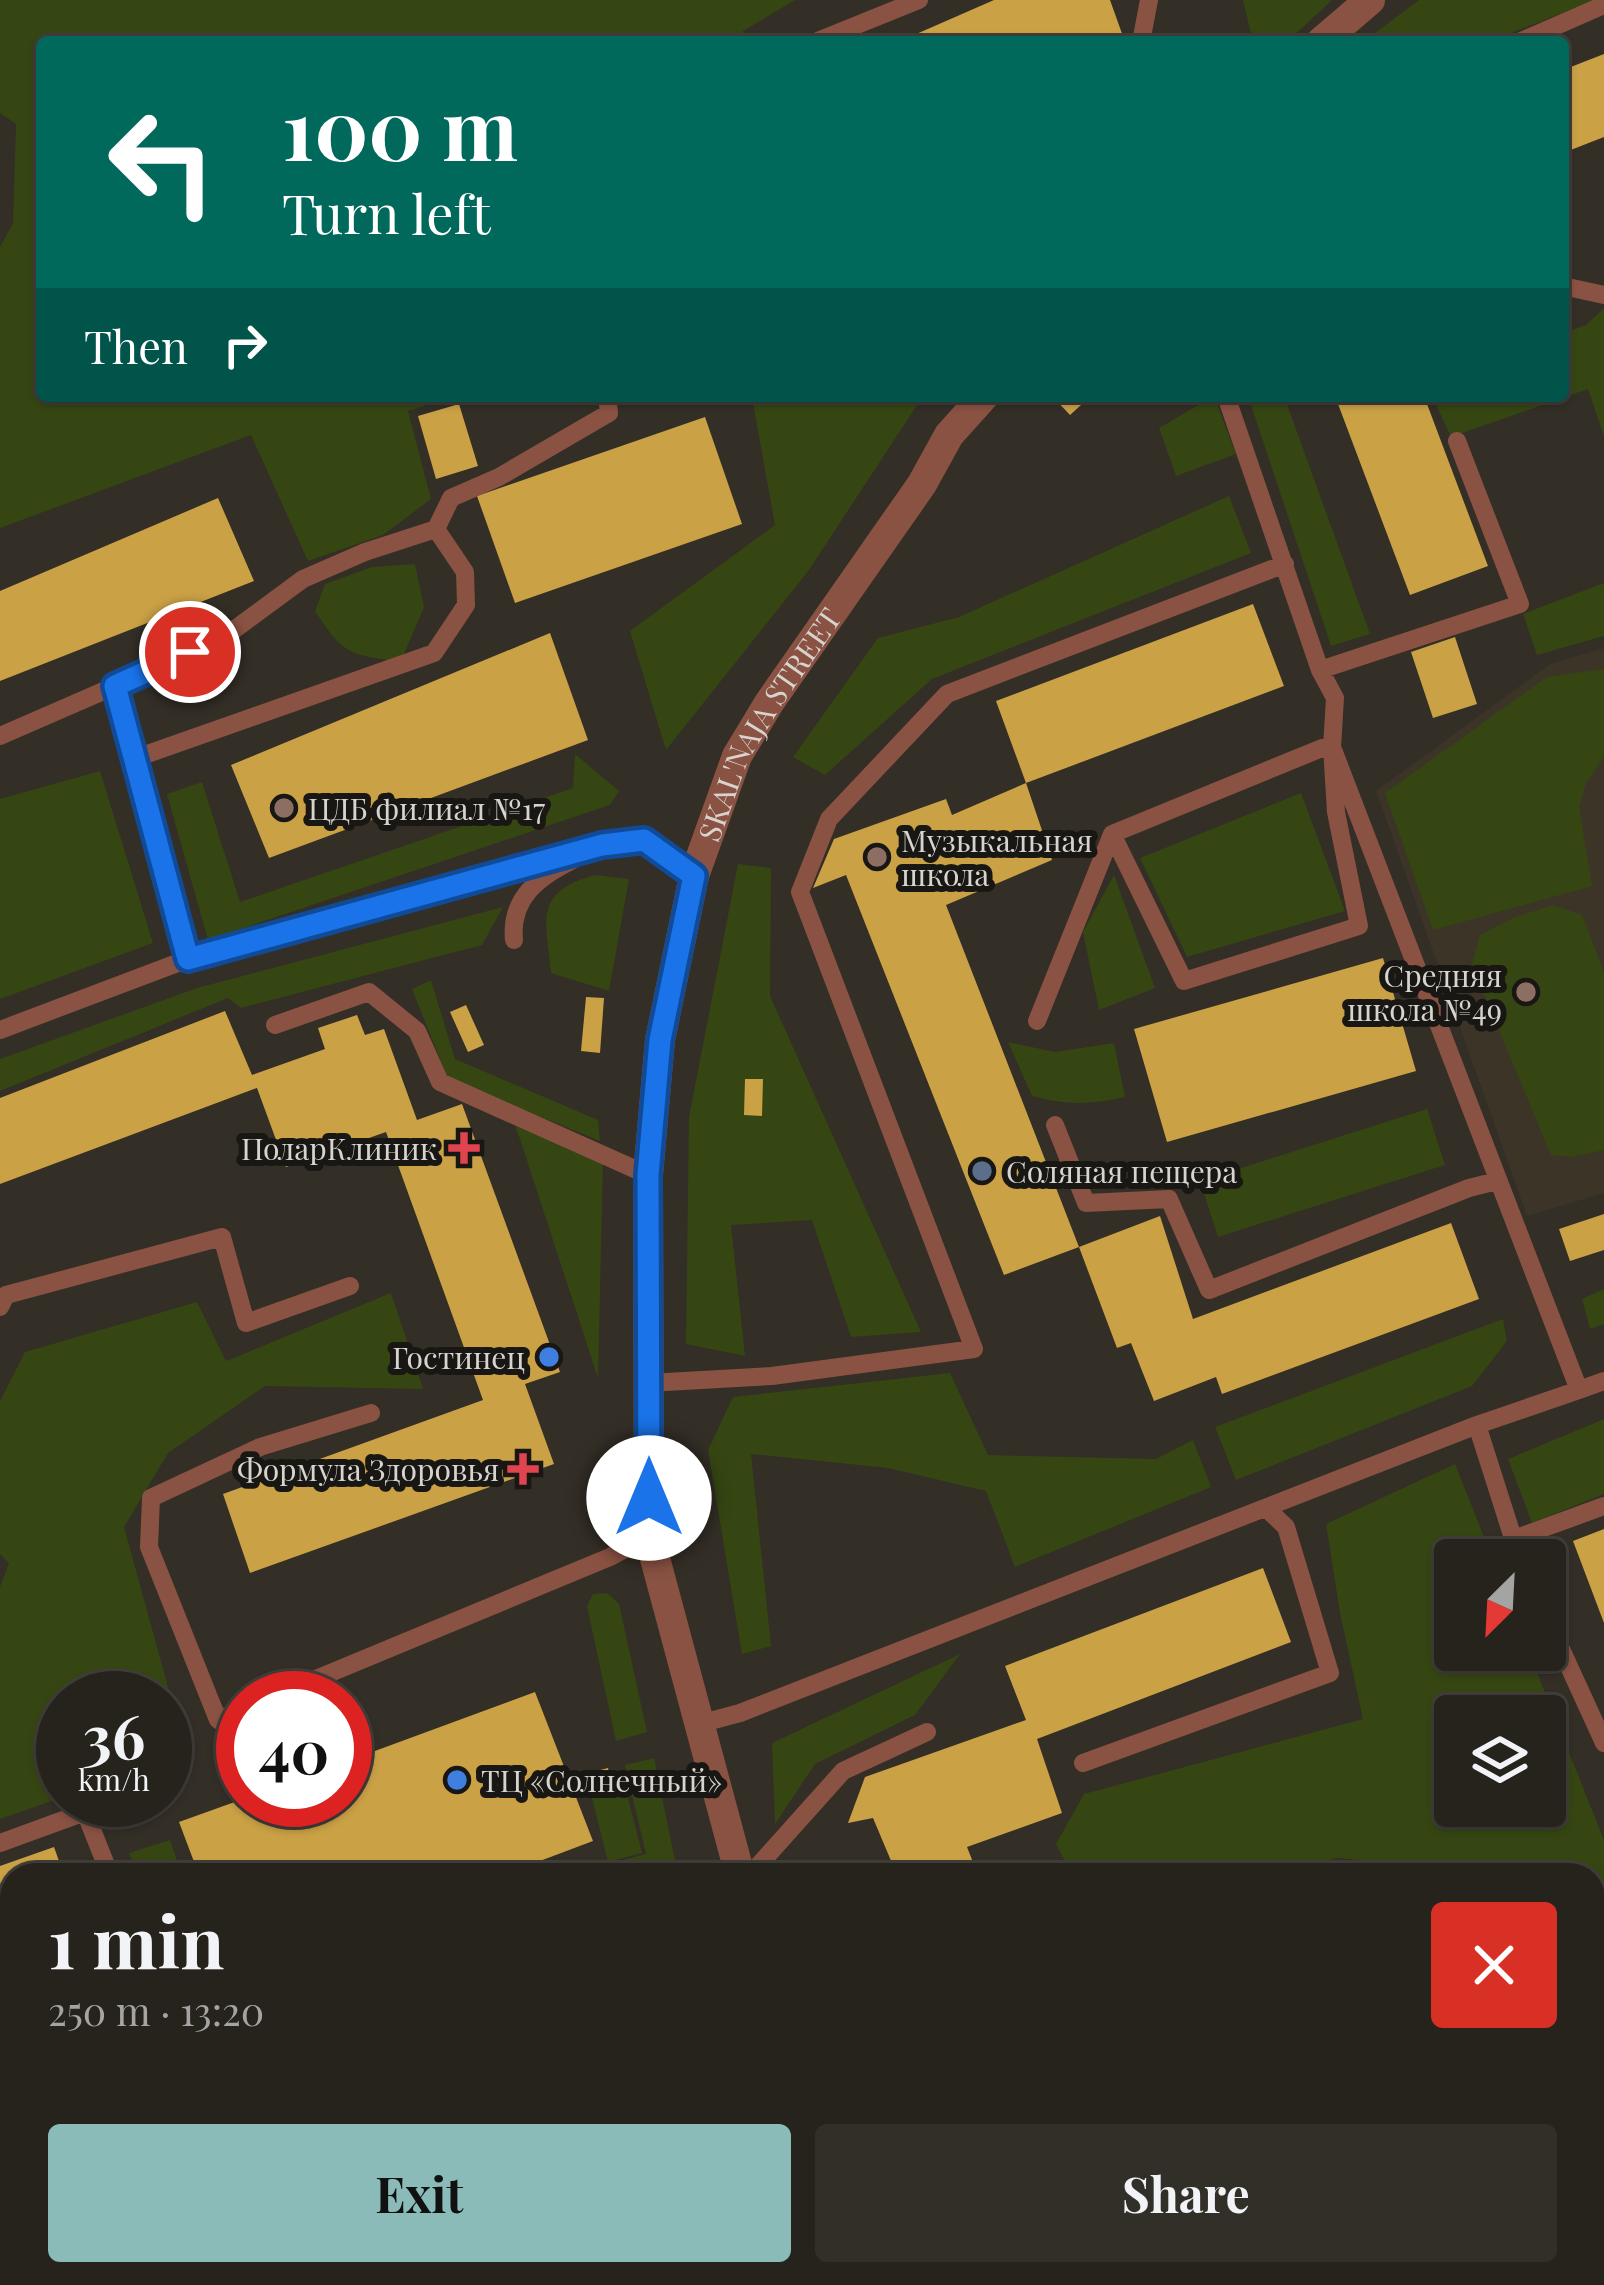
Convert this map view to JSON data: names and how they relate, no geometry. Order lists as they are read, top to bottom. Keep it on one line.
{"streets":{"street":["SKAL'NAJA STREET"]},"places":{"other":["ЦДБ филиал №17","Музыкальная школа","Средняя школа №49","Соляная пещера","Гостинец","ТЦ «Солнечный»"],"health":["ПоларКлиник","Формула Здоровья"]},"north":"bottom left","page":{"turn":["100 m","Turn left"],"then":"Then","speed":"36 km/h","limit":"40","heading":["1 min","250 m · 13:20"],"buttons":["Exit","Share"]}}
